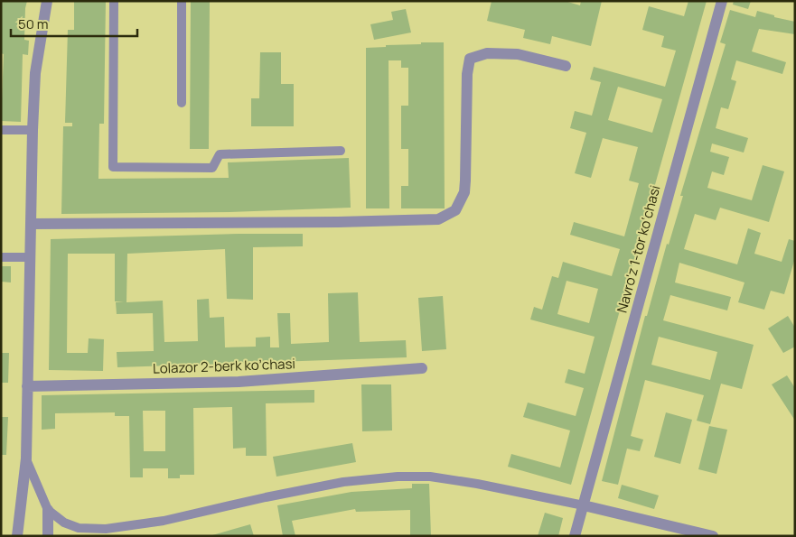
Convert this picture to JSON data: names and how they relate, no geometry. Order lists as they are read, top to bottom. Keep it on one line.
{"streets":{"street":["Lolazor 2-berk koʼchasi"]},"scale_bar":"50 m"}
